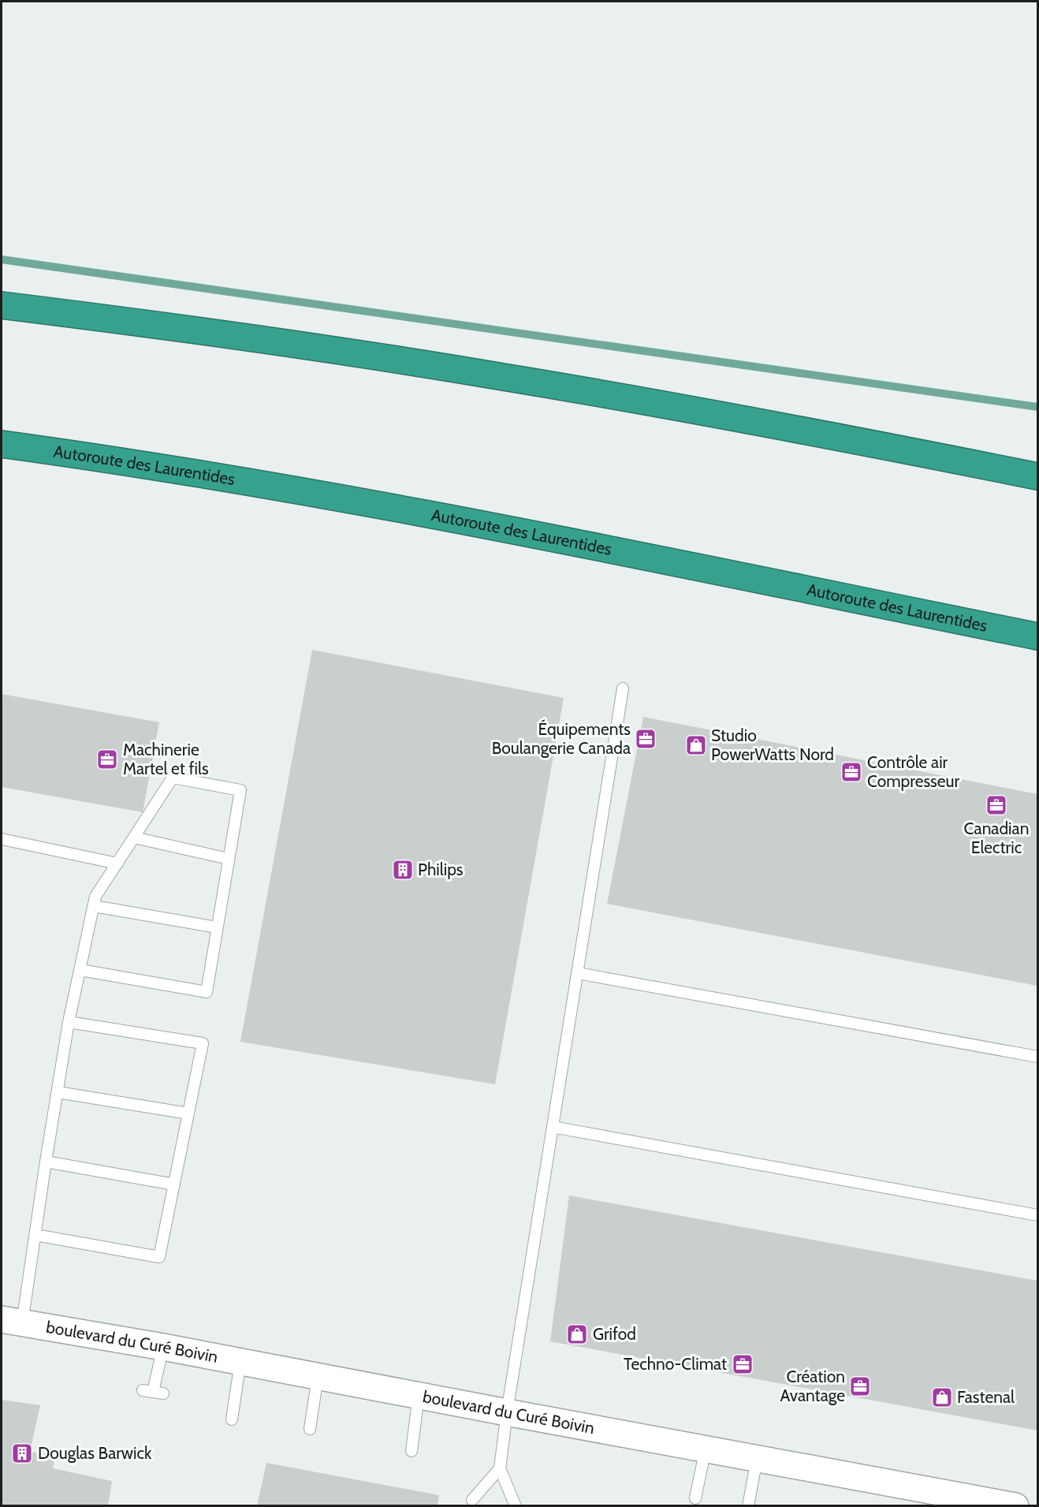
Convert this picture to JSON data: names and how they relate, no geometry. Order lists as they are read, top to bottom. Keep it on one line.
{"streets":{"highway":["Autoroute des Laurentides"],"street":["boulevard du Curé Boivin"]},"places":{"office":["Équipements Boulangerie Canada","Machinerie Martel et fils","Contrôle air Compresseur","Canadian Electric","Techno-Climat","Création Avantage"],"shop":["Studio PowerWatts Nord","Grifod","Fastenal"],"building":["Philips","Douglas Barwick"]}}
